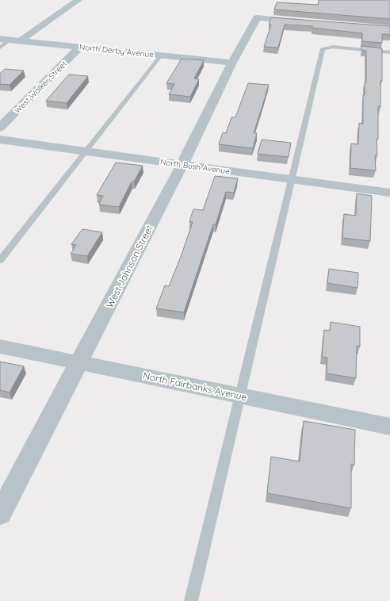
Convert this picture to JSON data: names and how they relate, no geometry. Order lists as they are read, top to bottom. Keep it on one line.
{"streets":{"street":["North Derby Avenue","West Walker Street","North Bush Avenue","West Johnson Street","North Fairbanks Avenue"]},"crossings":[["North Derby Avenue","West Walker Street"],["North Derby Avenue","West Johnson Street"],["North Bush Avenue","West Johnson Street"],["West Johnson Street","North Fairbanks Avenue"]]}
